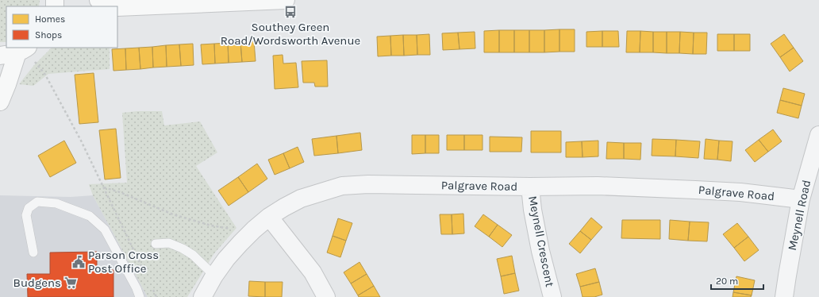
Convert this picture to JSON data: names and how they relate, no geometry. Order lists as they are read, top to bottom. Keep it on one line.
{"streets":{"street":["Palgrave Road","Meynell Road","Meynell Crescent"]},"crossings":[["Palgrave Road","Meynell Road"],["Palgrave Road","Meynell Crescent"]],"places":{"bus stop":["Southey Green Road/Wordsworth Avenue"],"public building":["Parson Cross Post Office"],"supermarket":["Budgens"]},"legend":["Homes","Shops"],"scale_bar":"20 m"}
